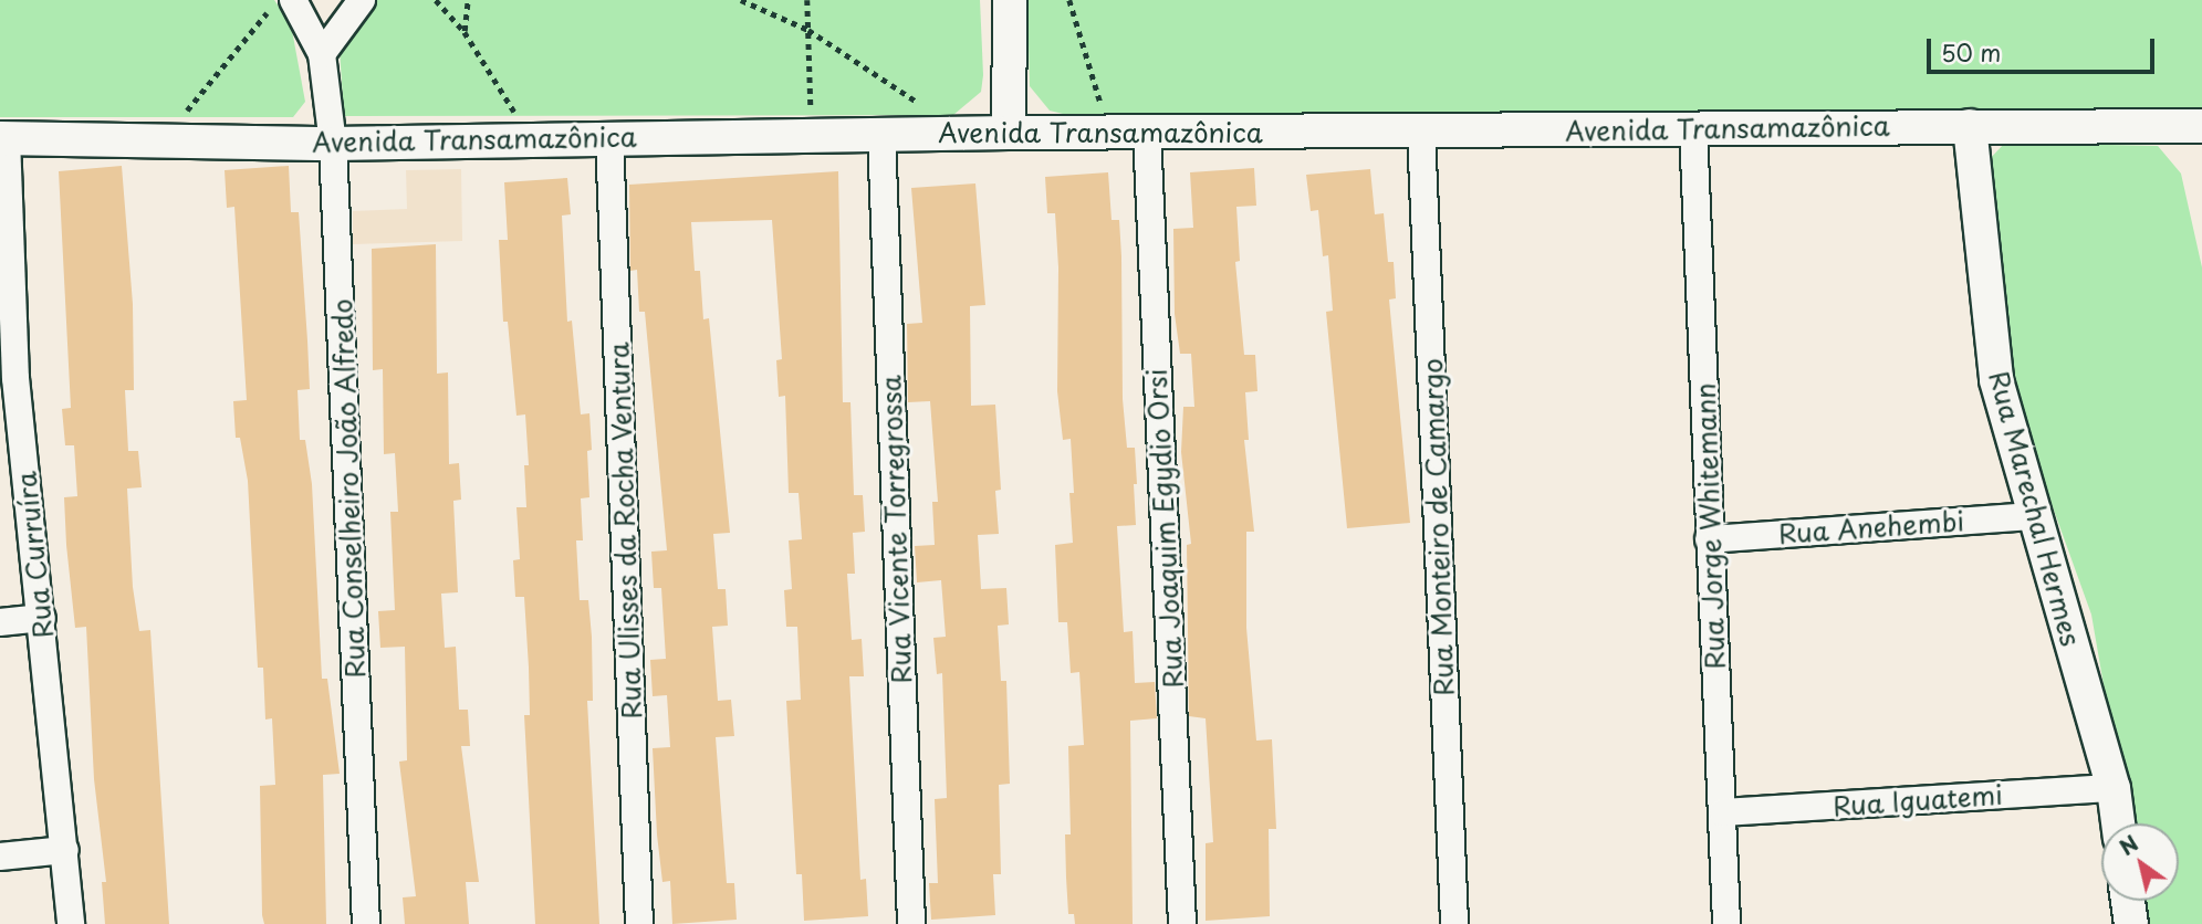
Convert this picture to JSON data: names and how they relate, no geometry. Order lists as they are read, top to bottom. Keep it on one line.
{"streets":{"street":["Avenida Transamazônica","Rua Conselheiro João Alfredo","Rua Marechal Hermes","Rua Jorge Whitemann","Rua Monteiro de Camargo","Rua Anehembi","Rua Joaquim Egydio Orsi","Rua Vicente Torregrossa","Rua Ulisses da Rocha Ventura","Rua Curruíra","Rua Iguatemi"]},"crossings":[["Avenida Transamazônica","Rua Conselheiro João Alfredo"],["Avenida Transamazônica","Rua Marechal Hermes"],["Avenida Transamazônica","Rua Jorge Whitemann"],["Avenida Transamazônica","Rua Monteiro de Camargo"],["Avenida Transamazônica","Rua Joaquim Egydio Orsi"],["Avenida Transamazônica","Rua Vicente Torregrossa"],["Avenida Transamazônica","Rua Ulisses da Rocha Ventura"],["Avenida Transamazônica","Rua Curruíra"],["Rua Marechal Hermes","Rua Anehembi"],["Rua Marechal Hermes","Rua Iguatemi"],["Rua Jorge Whitemann","Rua Anehembi"],["Rua Jorge Whitemann","Rua Iguatemi"]],"scale_bar":"50 m","north":"top left"}
